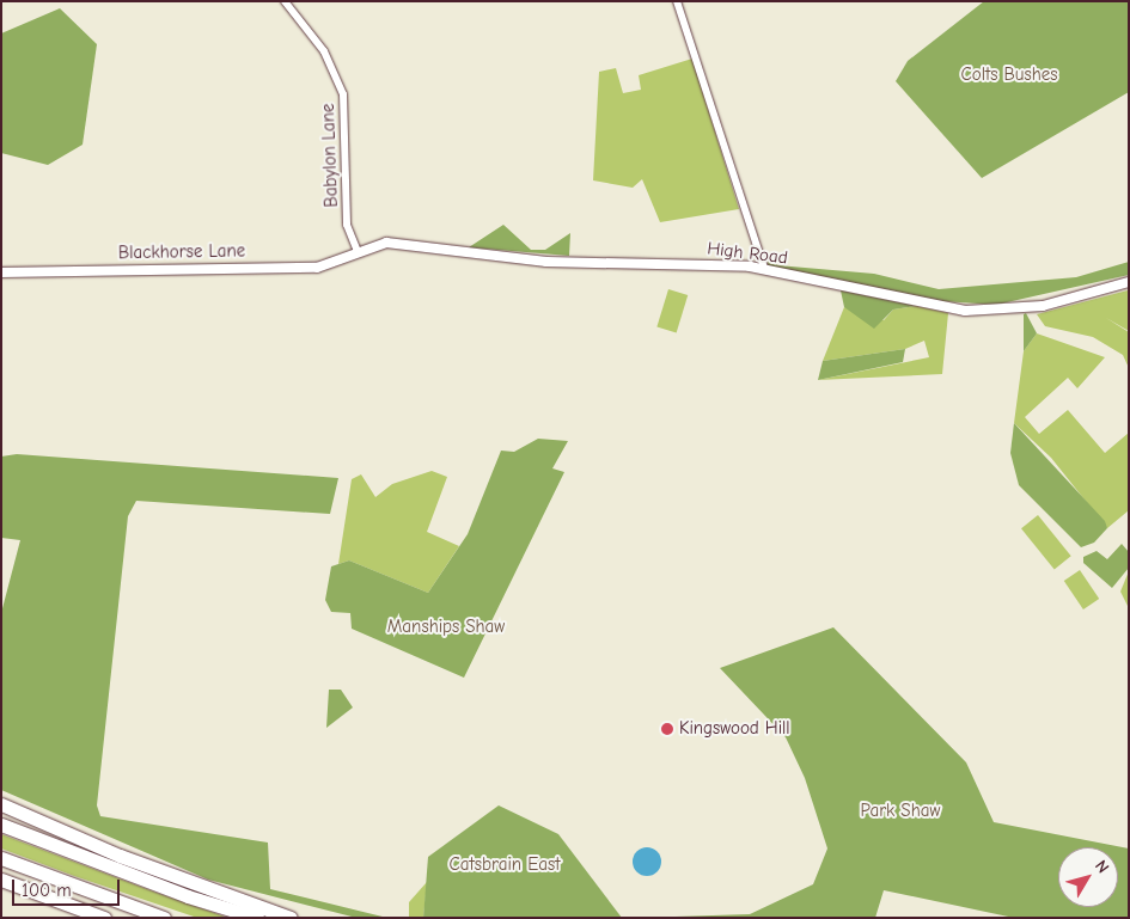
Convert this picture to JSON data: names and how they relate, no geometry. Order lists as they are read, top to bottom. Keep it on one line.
{"streets":{"street":["Babylon Lane","Blackhorse Lane","High Road"]},"crossings":[["Babylon Lane","Blackhorse Lane"],["Babylon Lane","High Road"],["Blackhorse Lane","High Road"]],"parks":["Colts Bushes","Manships Shaw","Park Shaw","Catsbrain East"],"places":["Kingswood Hill"],"scale_bar":"100 m","north":"top right"}
